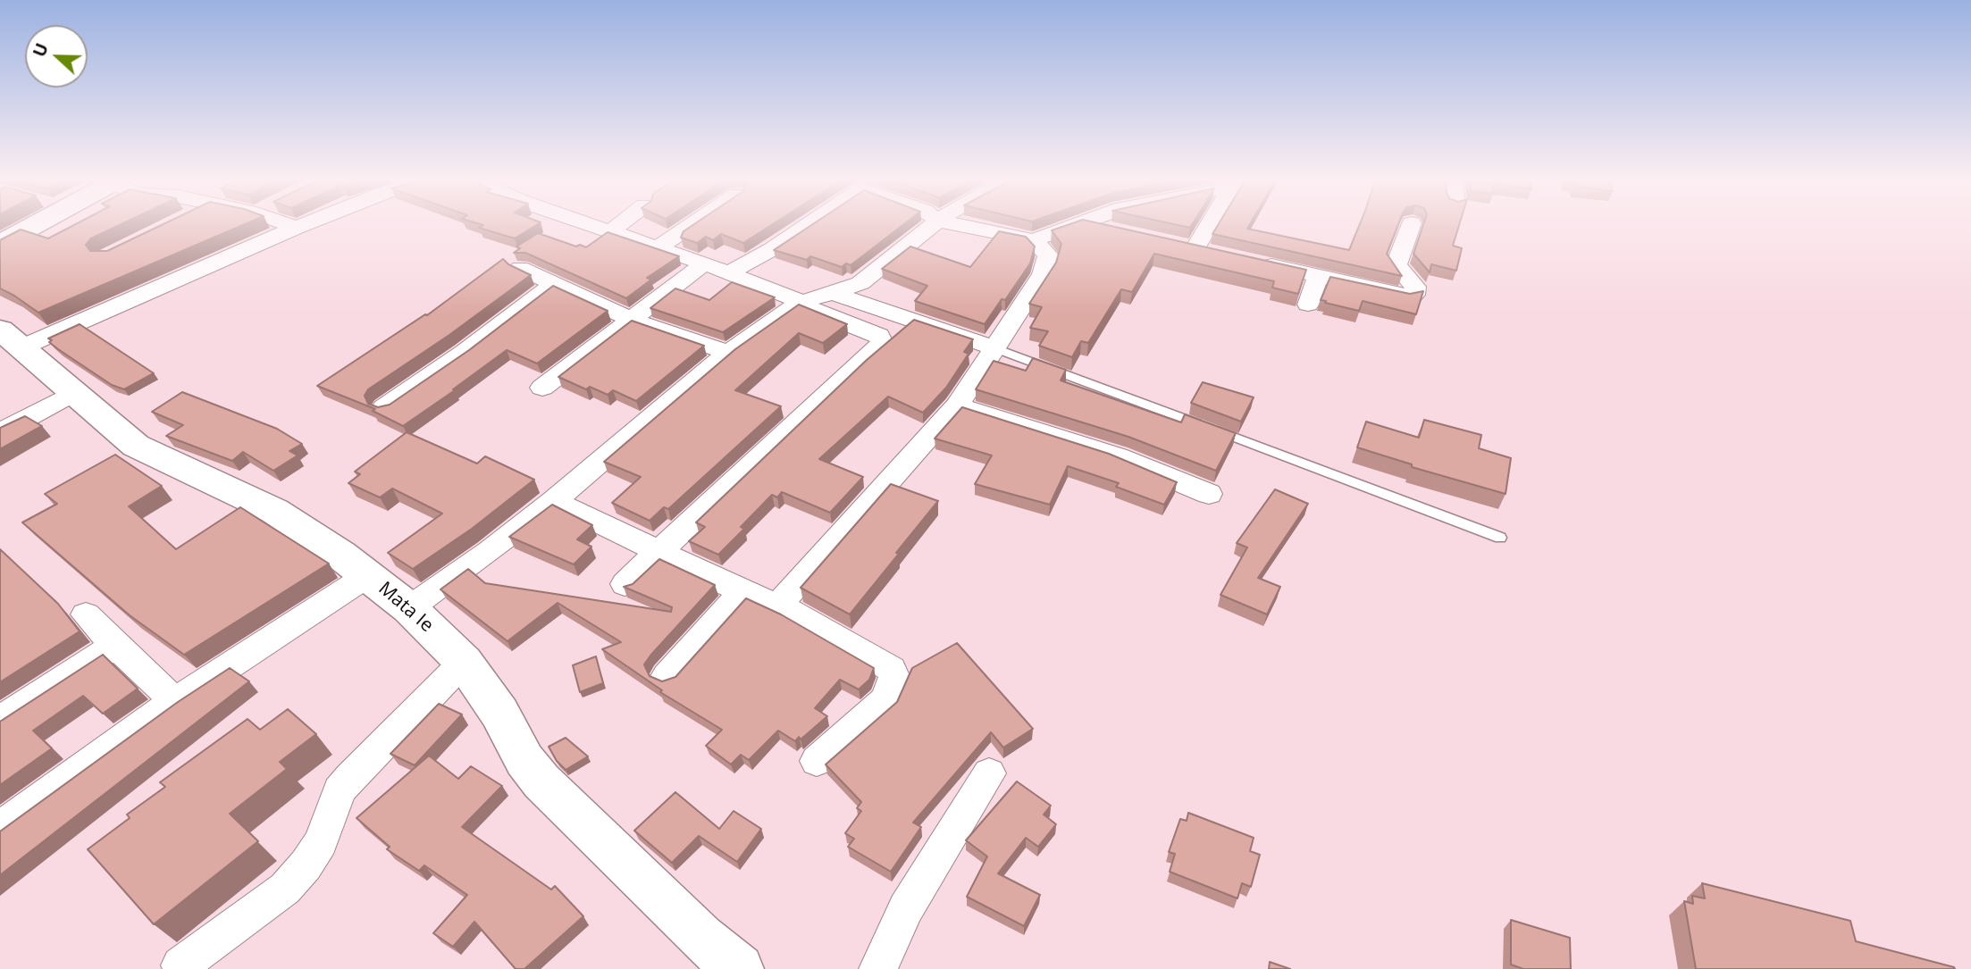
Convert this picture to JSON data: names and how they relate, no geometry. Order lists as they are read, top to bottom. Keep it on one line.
{"streets":{"street":["Mata Ie"]},"north":"left"}
